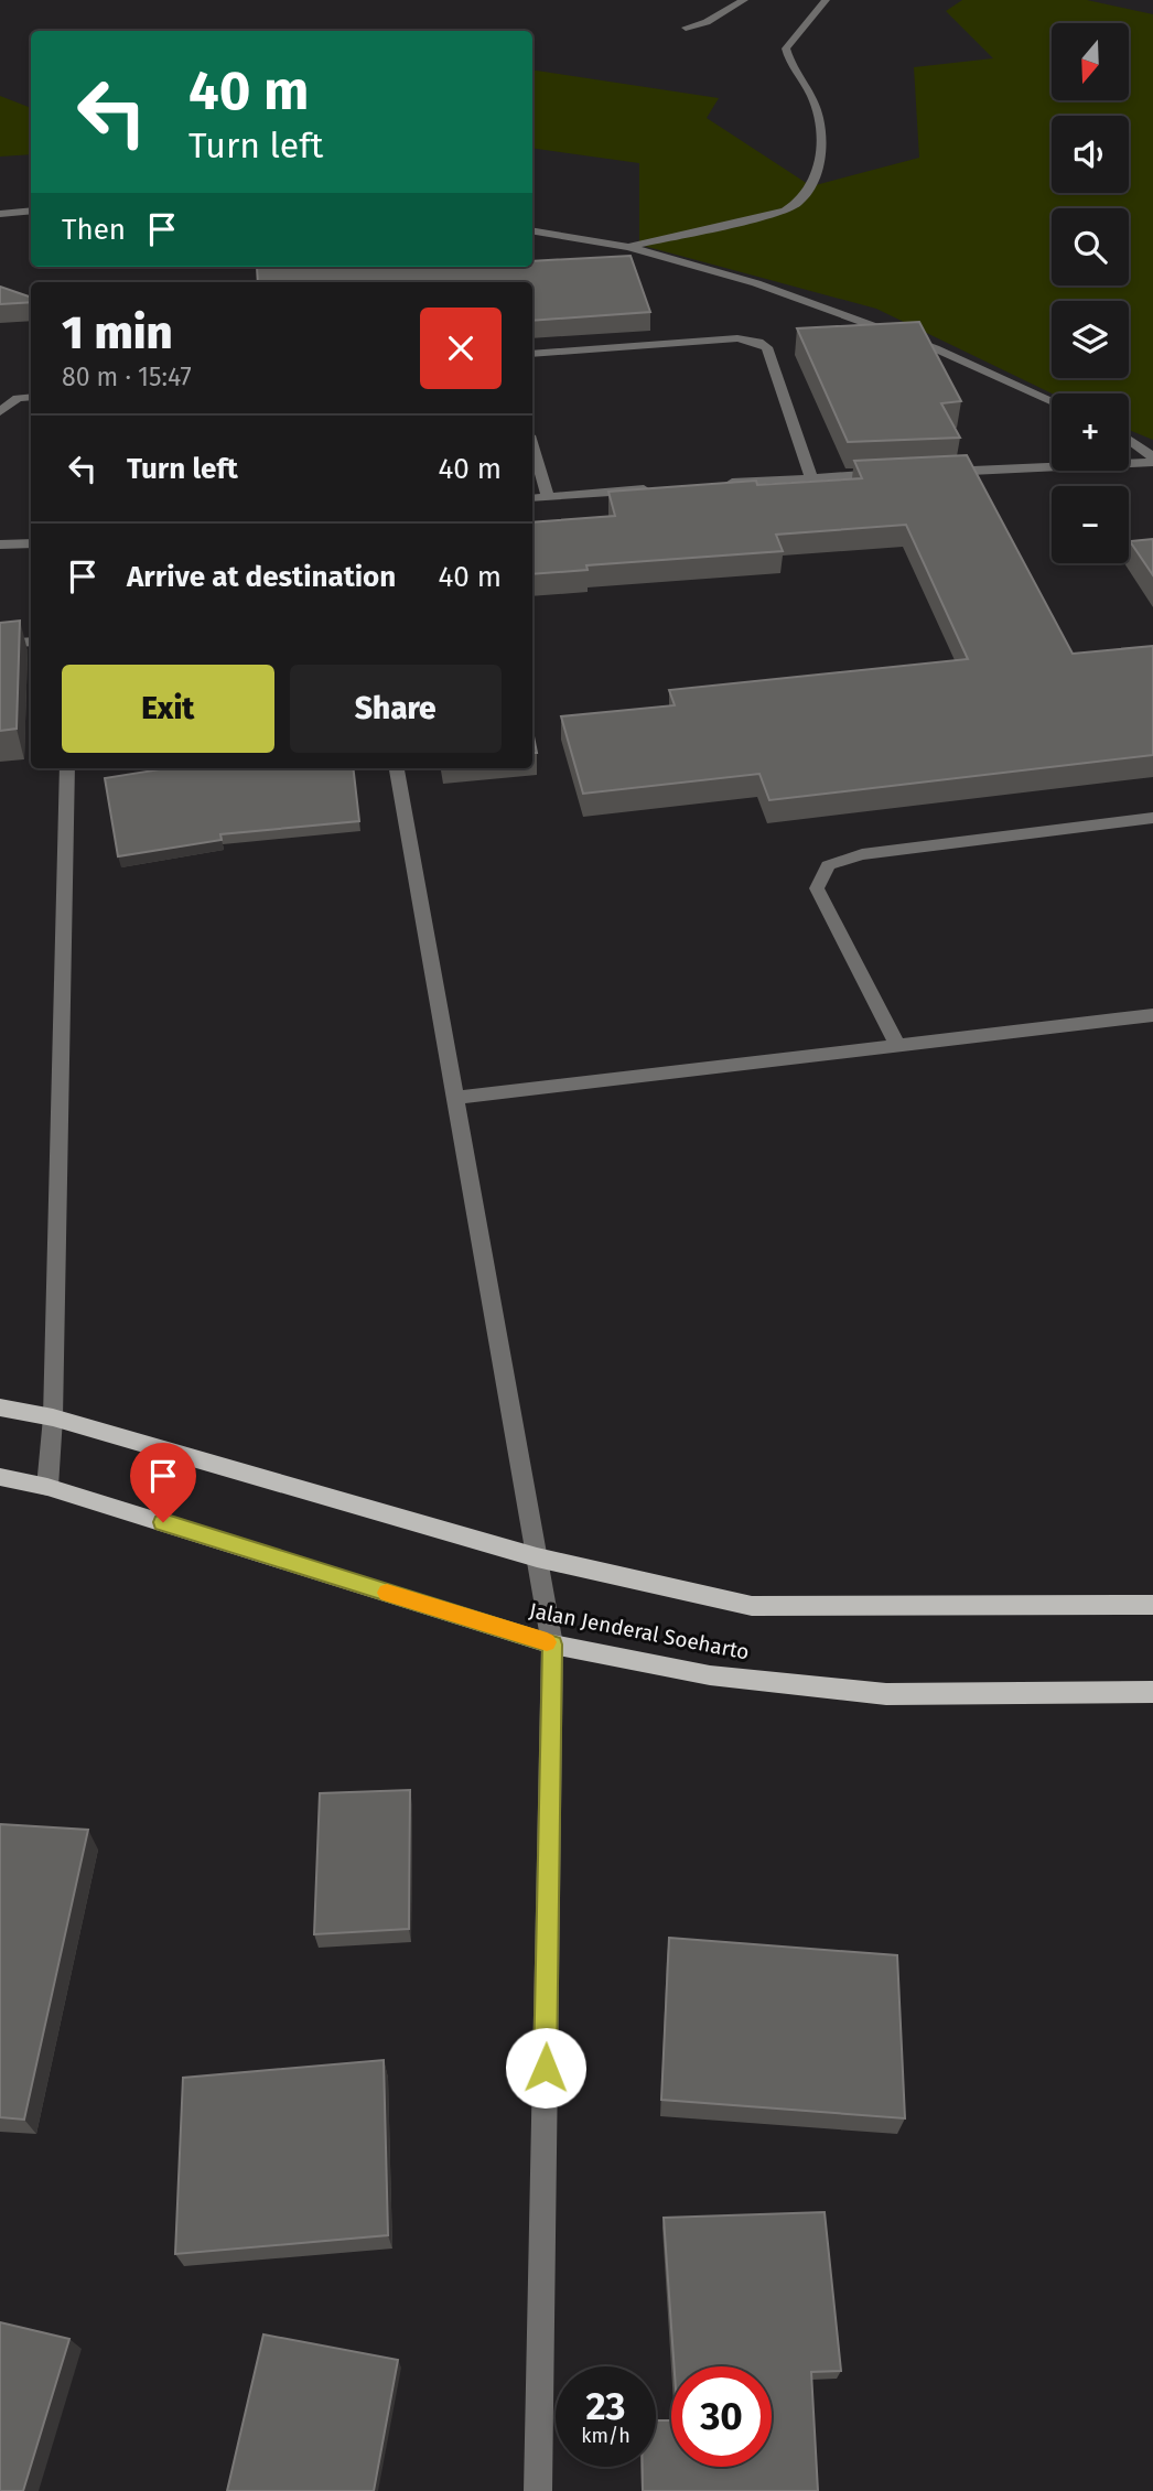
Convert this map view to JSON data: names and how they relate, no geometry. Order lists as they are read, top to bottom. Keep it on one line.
{"streets":{"main road":["Jalan Jenderal Soeharto"]},"north":"bottom","page":{"map_buttons":["+","−"],"turn":["40 m","Turn left"],"then":"Then","heading":["1 min","80 m · 15:47"],"list":[{"name":"Turn left","value":"40 m"},{"name":"Arrive at destination","value":"40 m"}],"buttons":["Exit","Share"],"speed":"23 km/h","limit":"30"}}
